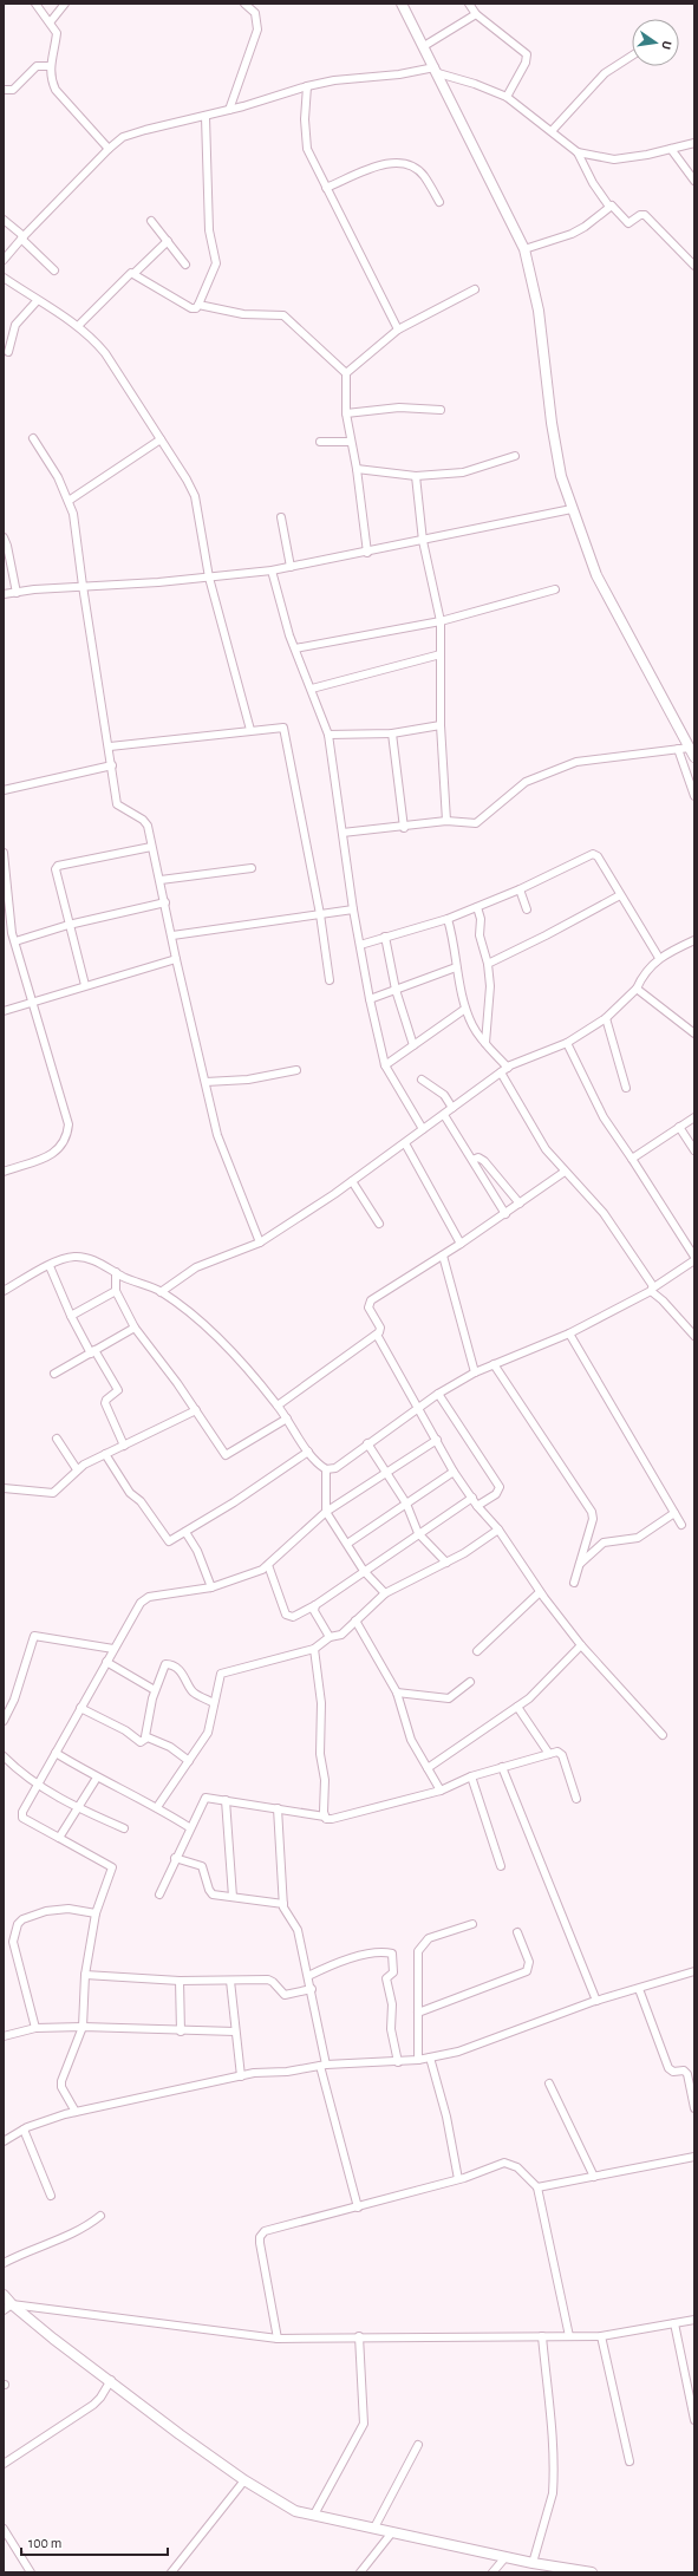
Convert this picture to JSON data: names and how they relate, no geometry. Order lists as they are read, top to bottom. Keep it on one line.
{"scale_bar":"100 m","north":"right"}
